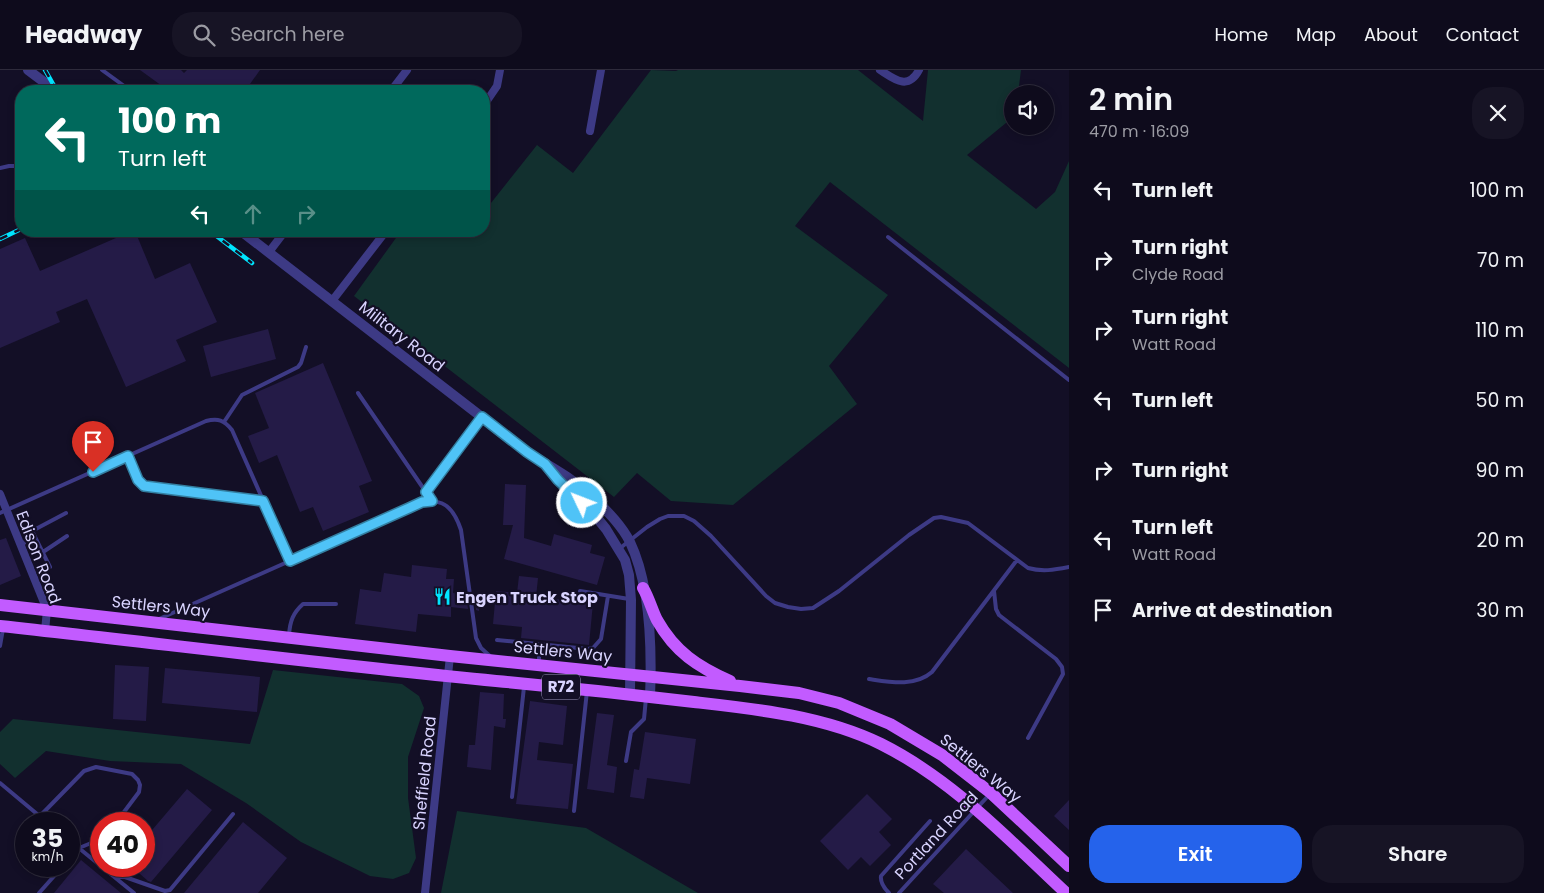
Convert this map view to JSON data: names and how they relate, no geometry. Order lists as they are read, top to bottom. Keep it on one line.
{"streets":{"main road":["Settlers Way","R72"],"street":["Military Road","Edison Road","Sheffield Road"],"lane":["Portland Road"]},"crossings":[["Military Road","Settlers Way"],["Military Road","R72"],["Edison Road","Settlers Way"],["Edison Road","R72"],["Settlers Way","Sheffield Road"],["Settlers Way","Portland Road"],["R72","Sheffield Road"],["R72","Portland Road"]],"places":{"restaurant":["Engen Truck Stop"]},"page":{"header":"Headway","search":"Search here","nav":["Home","Map","About","Contact"],"heading":["2 min","470 m · 16:09"],"turn":["100 m","Turn left"],"list":[{"name":"Turn left","value":"100 m"},{"name":"Turn right","note":"Clyde Road","value":"70 m"},{"name":"Turn right","note":"Watt Road","value":"110 m"},{"name":"Turn left","value":"50 m"},{"name":"Turn right","value":"90 m"},{"name":"Turn left","note":"Watt Road","value":"20 m"},{"name":"Arrive at destination","value":"30 m"}],"speed":"35 km/h","limit":"40","buttons":["Exit","Share"]}}
